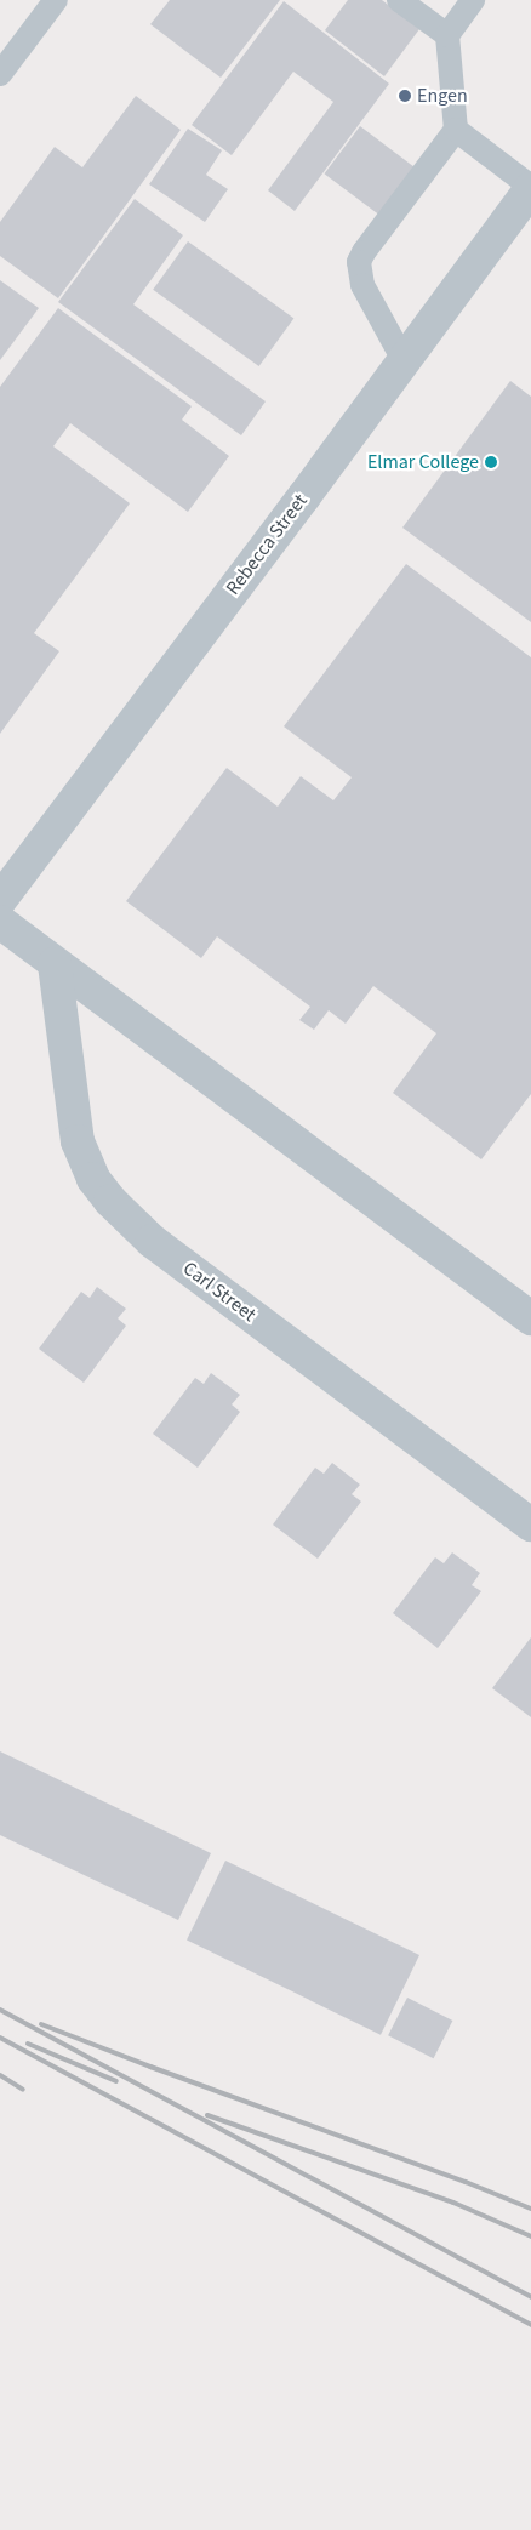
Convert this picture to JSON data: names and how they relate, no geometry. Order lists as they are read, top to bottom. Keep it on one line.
{"streets":{"street":["Rebecca Street","Carl Street"]},"places":["Engen","Elmar College"]}
